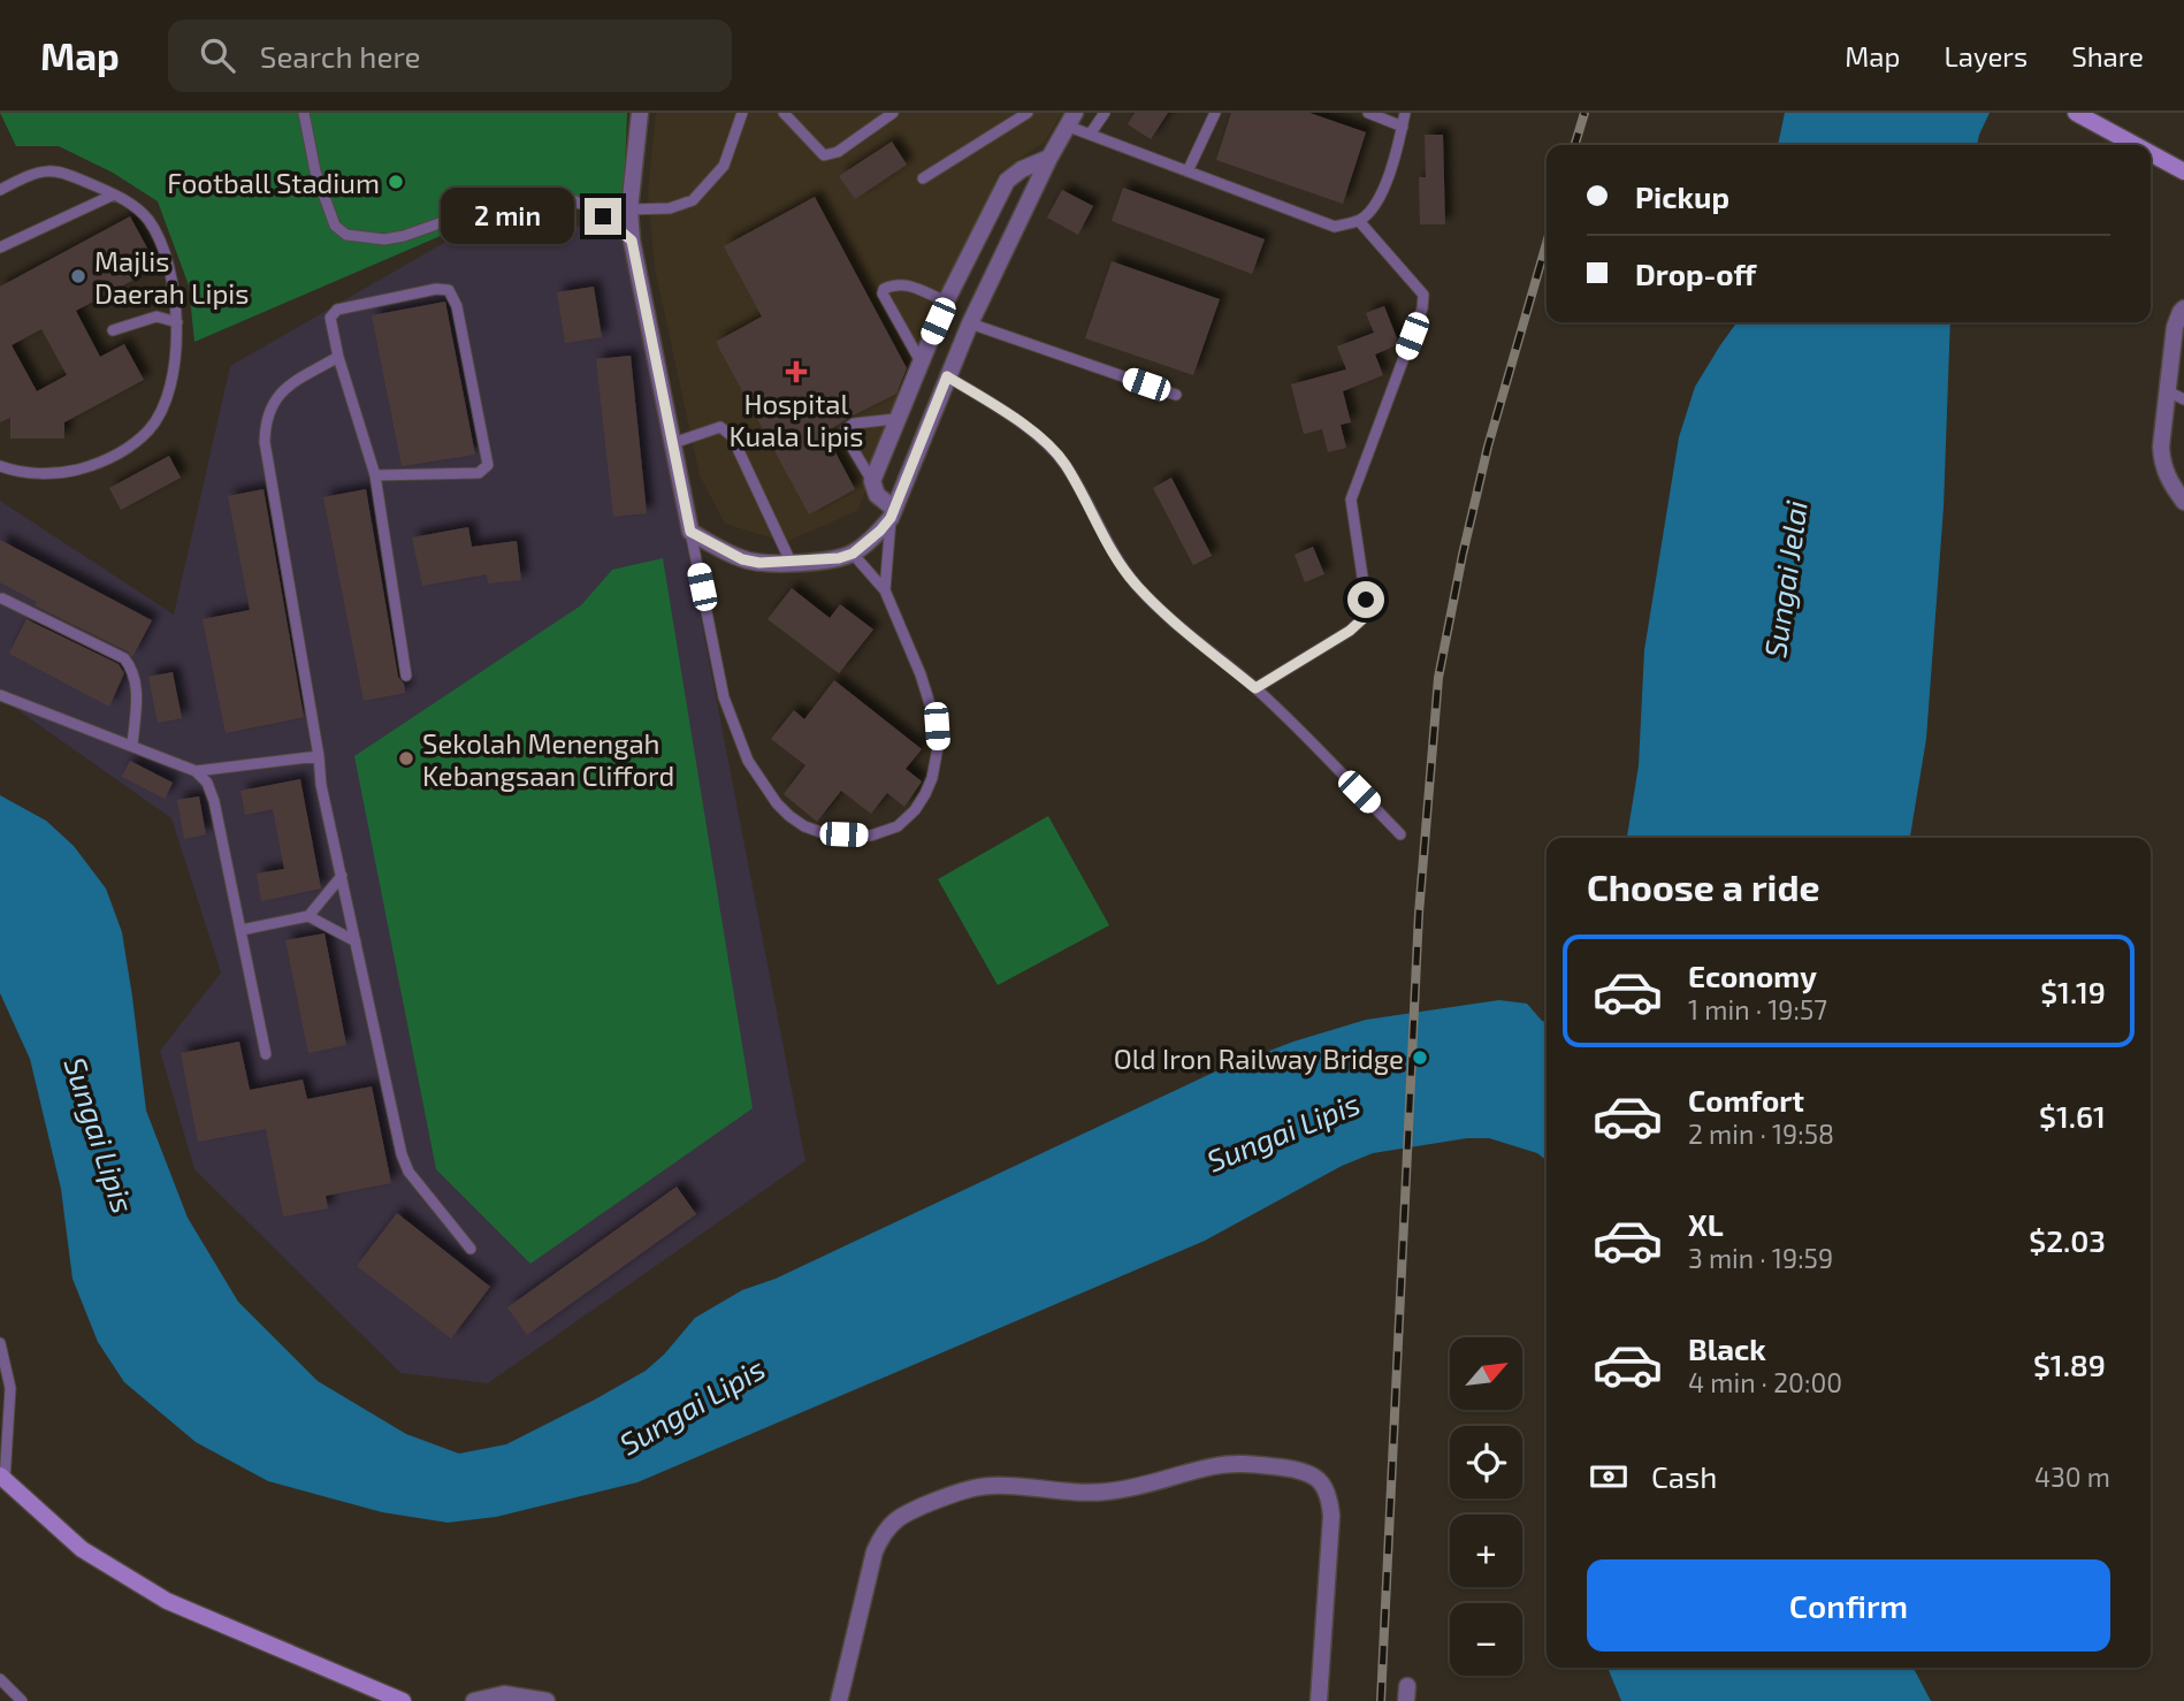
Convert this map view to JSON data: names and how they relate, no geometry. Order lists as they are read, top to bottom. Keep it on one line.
{"water":["Sungai Jelai","Sungai Lipis"],"places":{"other":["Football Stadium","Majlis Daerah Lipis","Sekolah Menengah Kebangsaan Clifford","Old Iron Railway Bridge"],"health":["Hospital Kuala Lipis"]},"north":"top right","page":{"header":"Map","search":"Search here","nav":["Map","Layers","Share"],"banner":["Pickup","Drop-off"],"bubble":"2 min","heading":"Choose a ride","list":[{"name":"Economy","note":"1 min · 19:57","value":"$1.19"},{"name":"Comfort","note":"2 min · 19:58","value":"$1.61"},{"name":"XL","note":"3 min · 19:59","value":"$2.03"},{"name":"Black","note":"4 min · 20:00","value":"$1.89"}],"map_buttons":["+","−"],"pay":["Cash","430 m"],"buttons":"Confirm"}}
